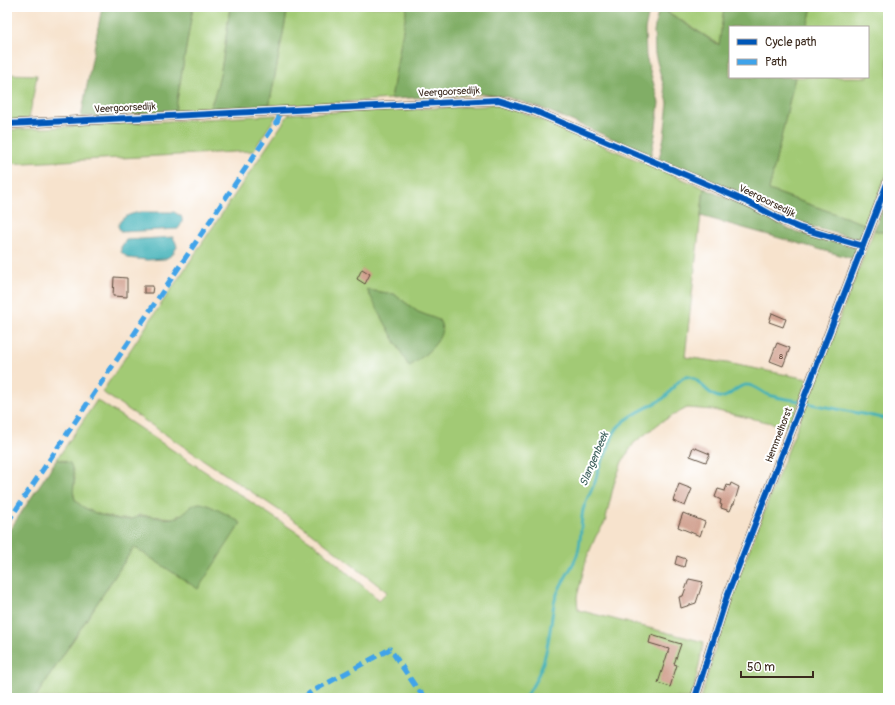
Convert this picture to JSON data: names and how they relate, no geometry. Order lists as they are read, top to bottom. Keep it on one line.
{"streets":{"street":["Veergoorsedijk","Hemmelhorst"]},"crossings":[["Veergoorsedijk","Hemmelhorst"]],"water":["Slangenbeek"],"house_numbers":["8"],"legend":["Cycle path","Path"],"scale_bar":"50 m"}
